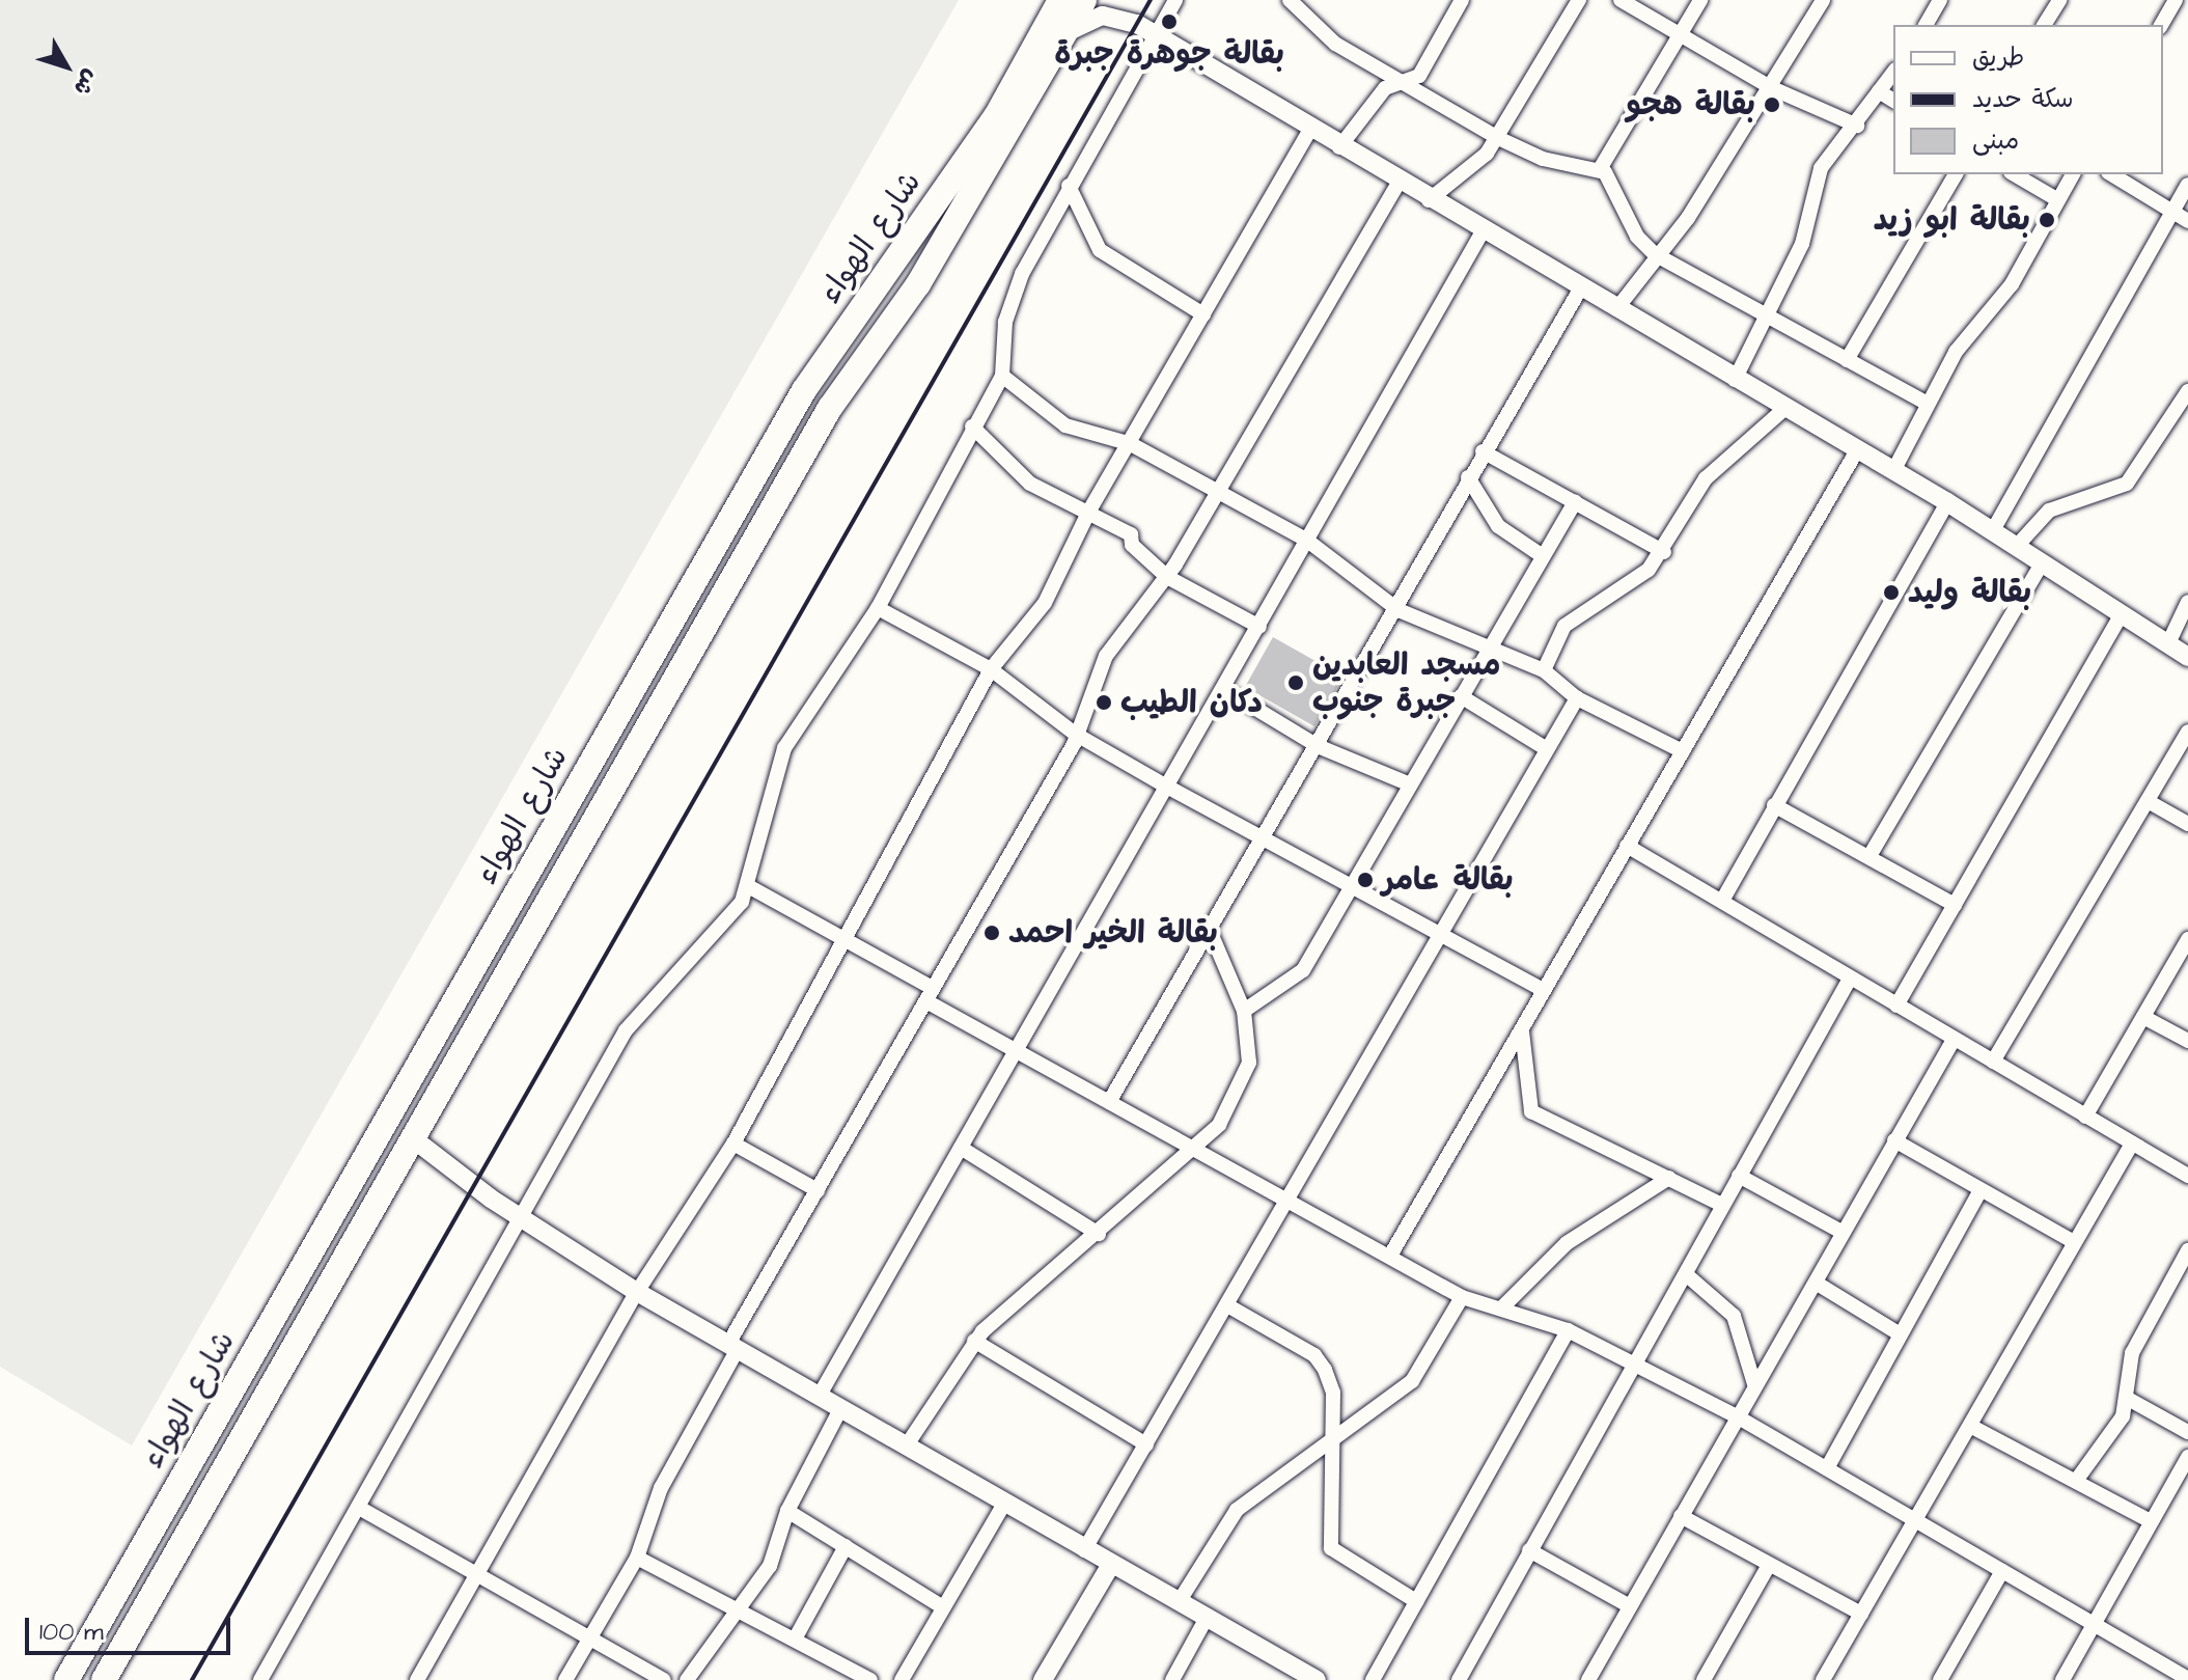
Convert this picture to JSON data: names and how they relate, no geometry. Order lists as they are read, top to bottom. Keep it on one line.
{"streets":{"highway":["شارع الهواء"]},"places":["بقالة جوهرة جبرة","بقالة هجو","بقالة ابو زيد","بقالة وليد","مسجد العابدين جبرة جنوب","دكان الطيب","بقالة عامر","بقالة الخير احمد"],"legend":["طريق","سكة حديد","مبنى"],"scale_bar":"100 m","north":"bottom right"}
